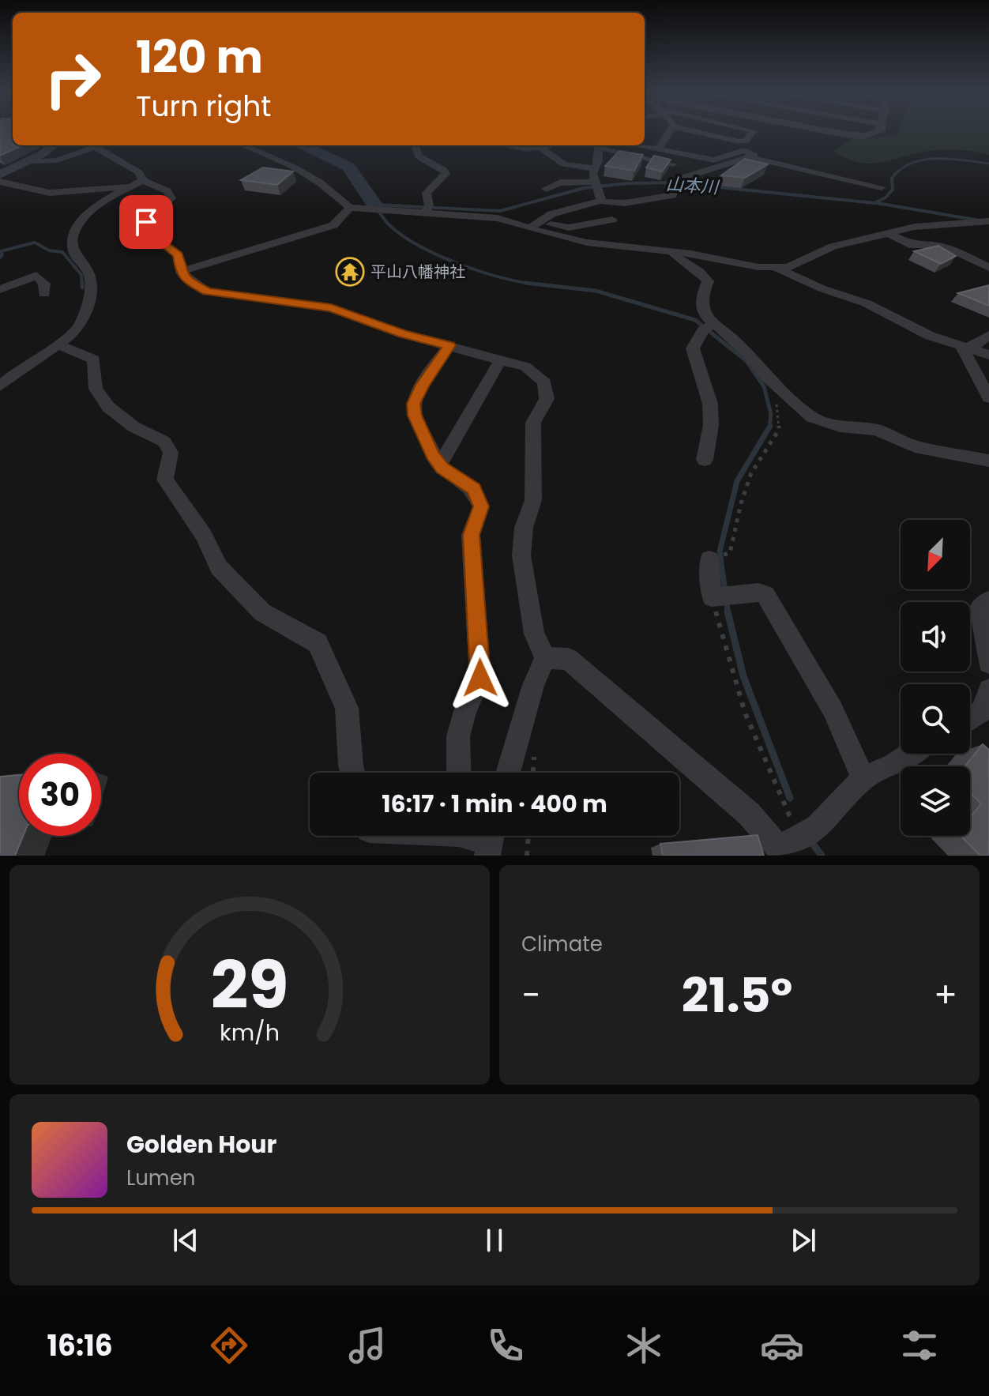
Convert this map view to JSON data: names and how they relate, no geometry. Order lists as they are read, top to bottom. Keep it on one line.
{"water":["山本川"],"places":{"temple":["平山八幡神社"]},"north":"bottom left","page":{"turn":["120 m","Turn right"],"limit":"30","trip":"16:17 · 1 min · 400 m","tile":"Climate","heat":["−","21.5°","+"],"song":["Golden Hour","Lumen"],"tabs":"16:16","gauge":["29","km/h"]}}
